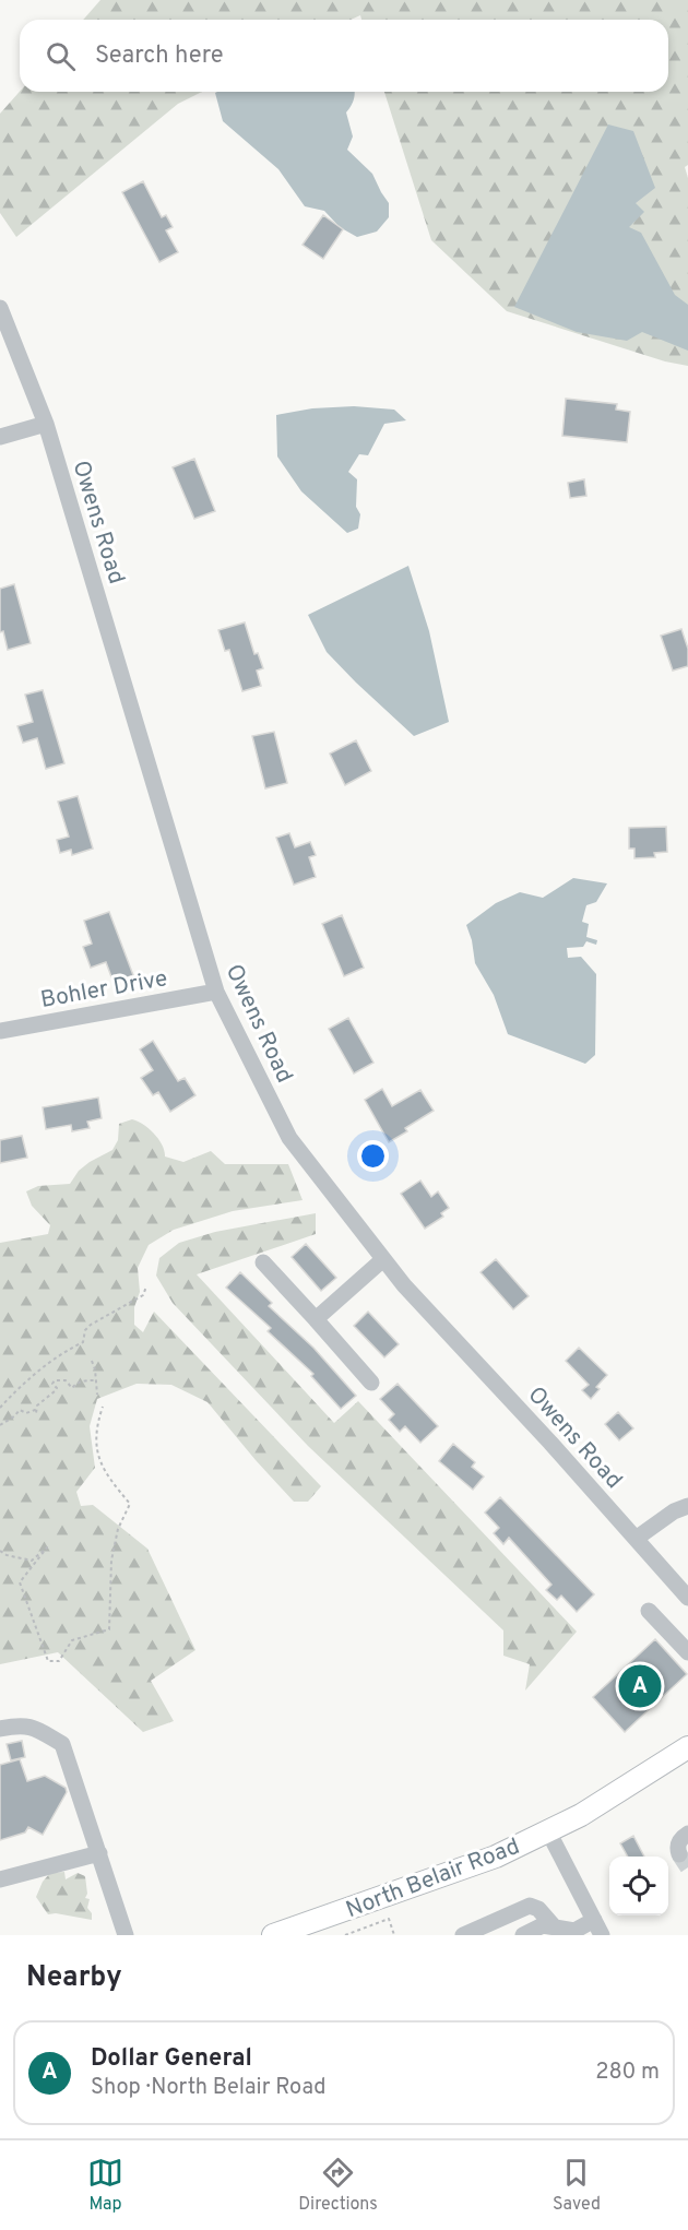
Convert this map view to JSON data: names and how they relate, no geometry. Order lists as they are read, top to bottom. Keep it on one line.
{"streets":{"main road":["North Belair Road"],"street":["Owens Road","Bohler Drive"]},"crossings":[["Owens Road","Bohler Drive"]],"page":{"search":"Search here","pins":"A","heading":"Nearby","list":[{"mark":"A","name":"Dollar General","note":"Shop · North Belair Road","value":"280 m"}],"nav":["Map","Directions","Saved"]}}
